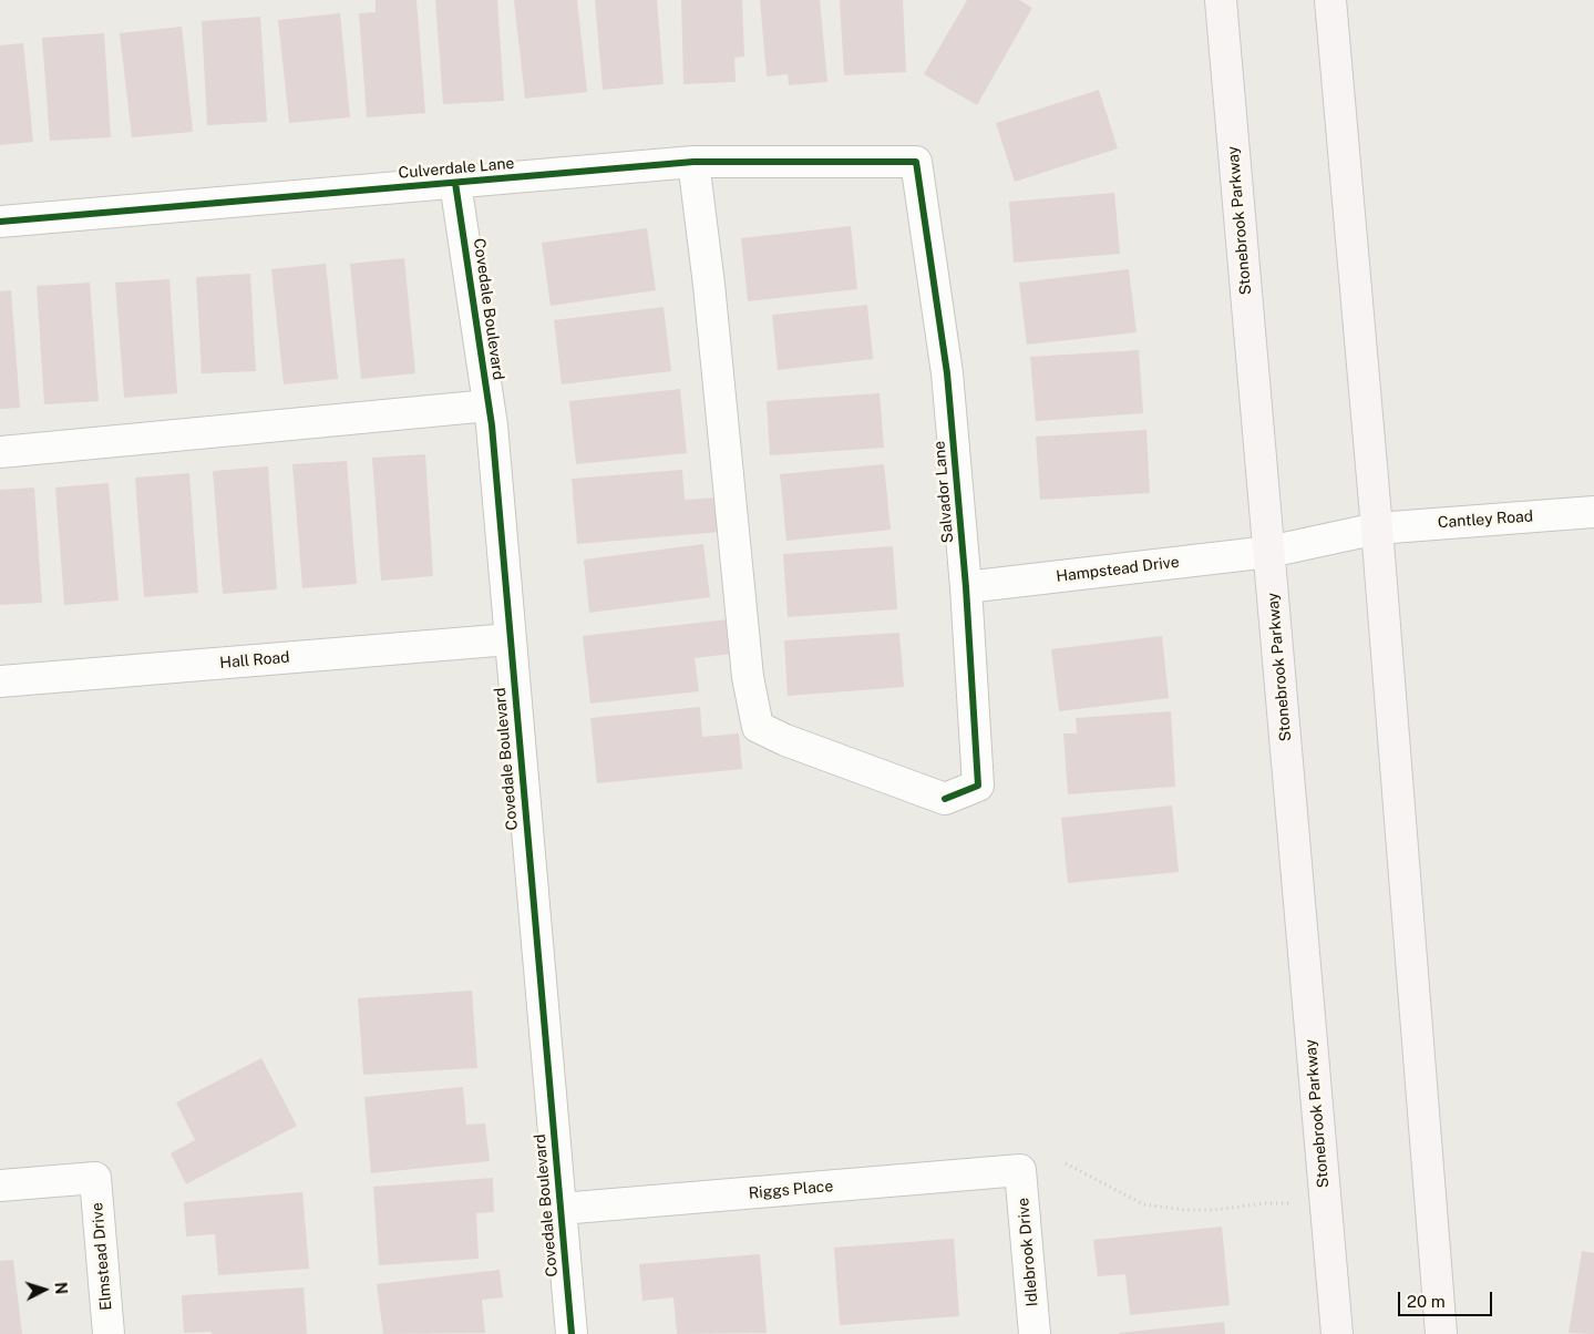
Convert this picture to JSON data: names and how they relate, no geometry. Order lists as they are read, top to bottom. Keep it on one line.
{"streets":{"main road":["Stonebrook Parkway"],"street":["Culverdale Lane","Covedale Boulevard","Salvador Lane","Cantley Road","Hampstead Drive","Hall Road","Riggs Place","Idlebrook Drive","Elmstead Drive"]},"crossings":[["Culverdale Lane","Covedale Boulevard"],["Culverdale Lane","Salvador Lane"],["Stonebrook Parkway","Cantley Road"],["Stonebrook Parkway","Hampstead Drive"],["Covedale Boulevard","Hall Road"],["Covedale Boulevard","Riggs Place"],["Salvador Lane","Hampstead Drive"],["Cantley Road","Hampstead Drive"],["Riggs Place","Idlebrook Drive"]],"scale_bar":"20 m","north":"right"}
